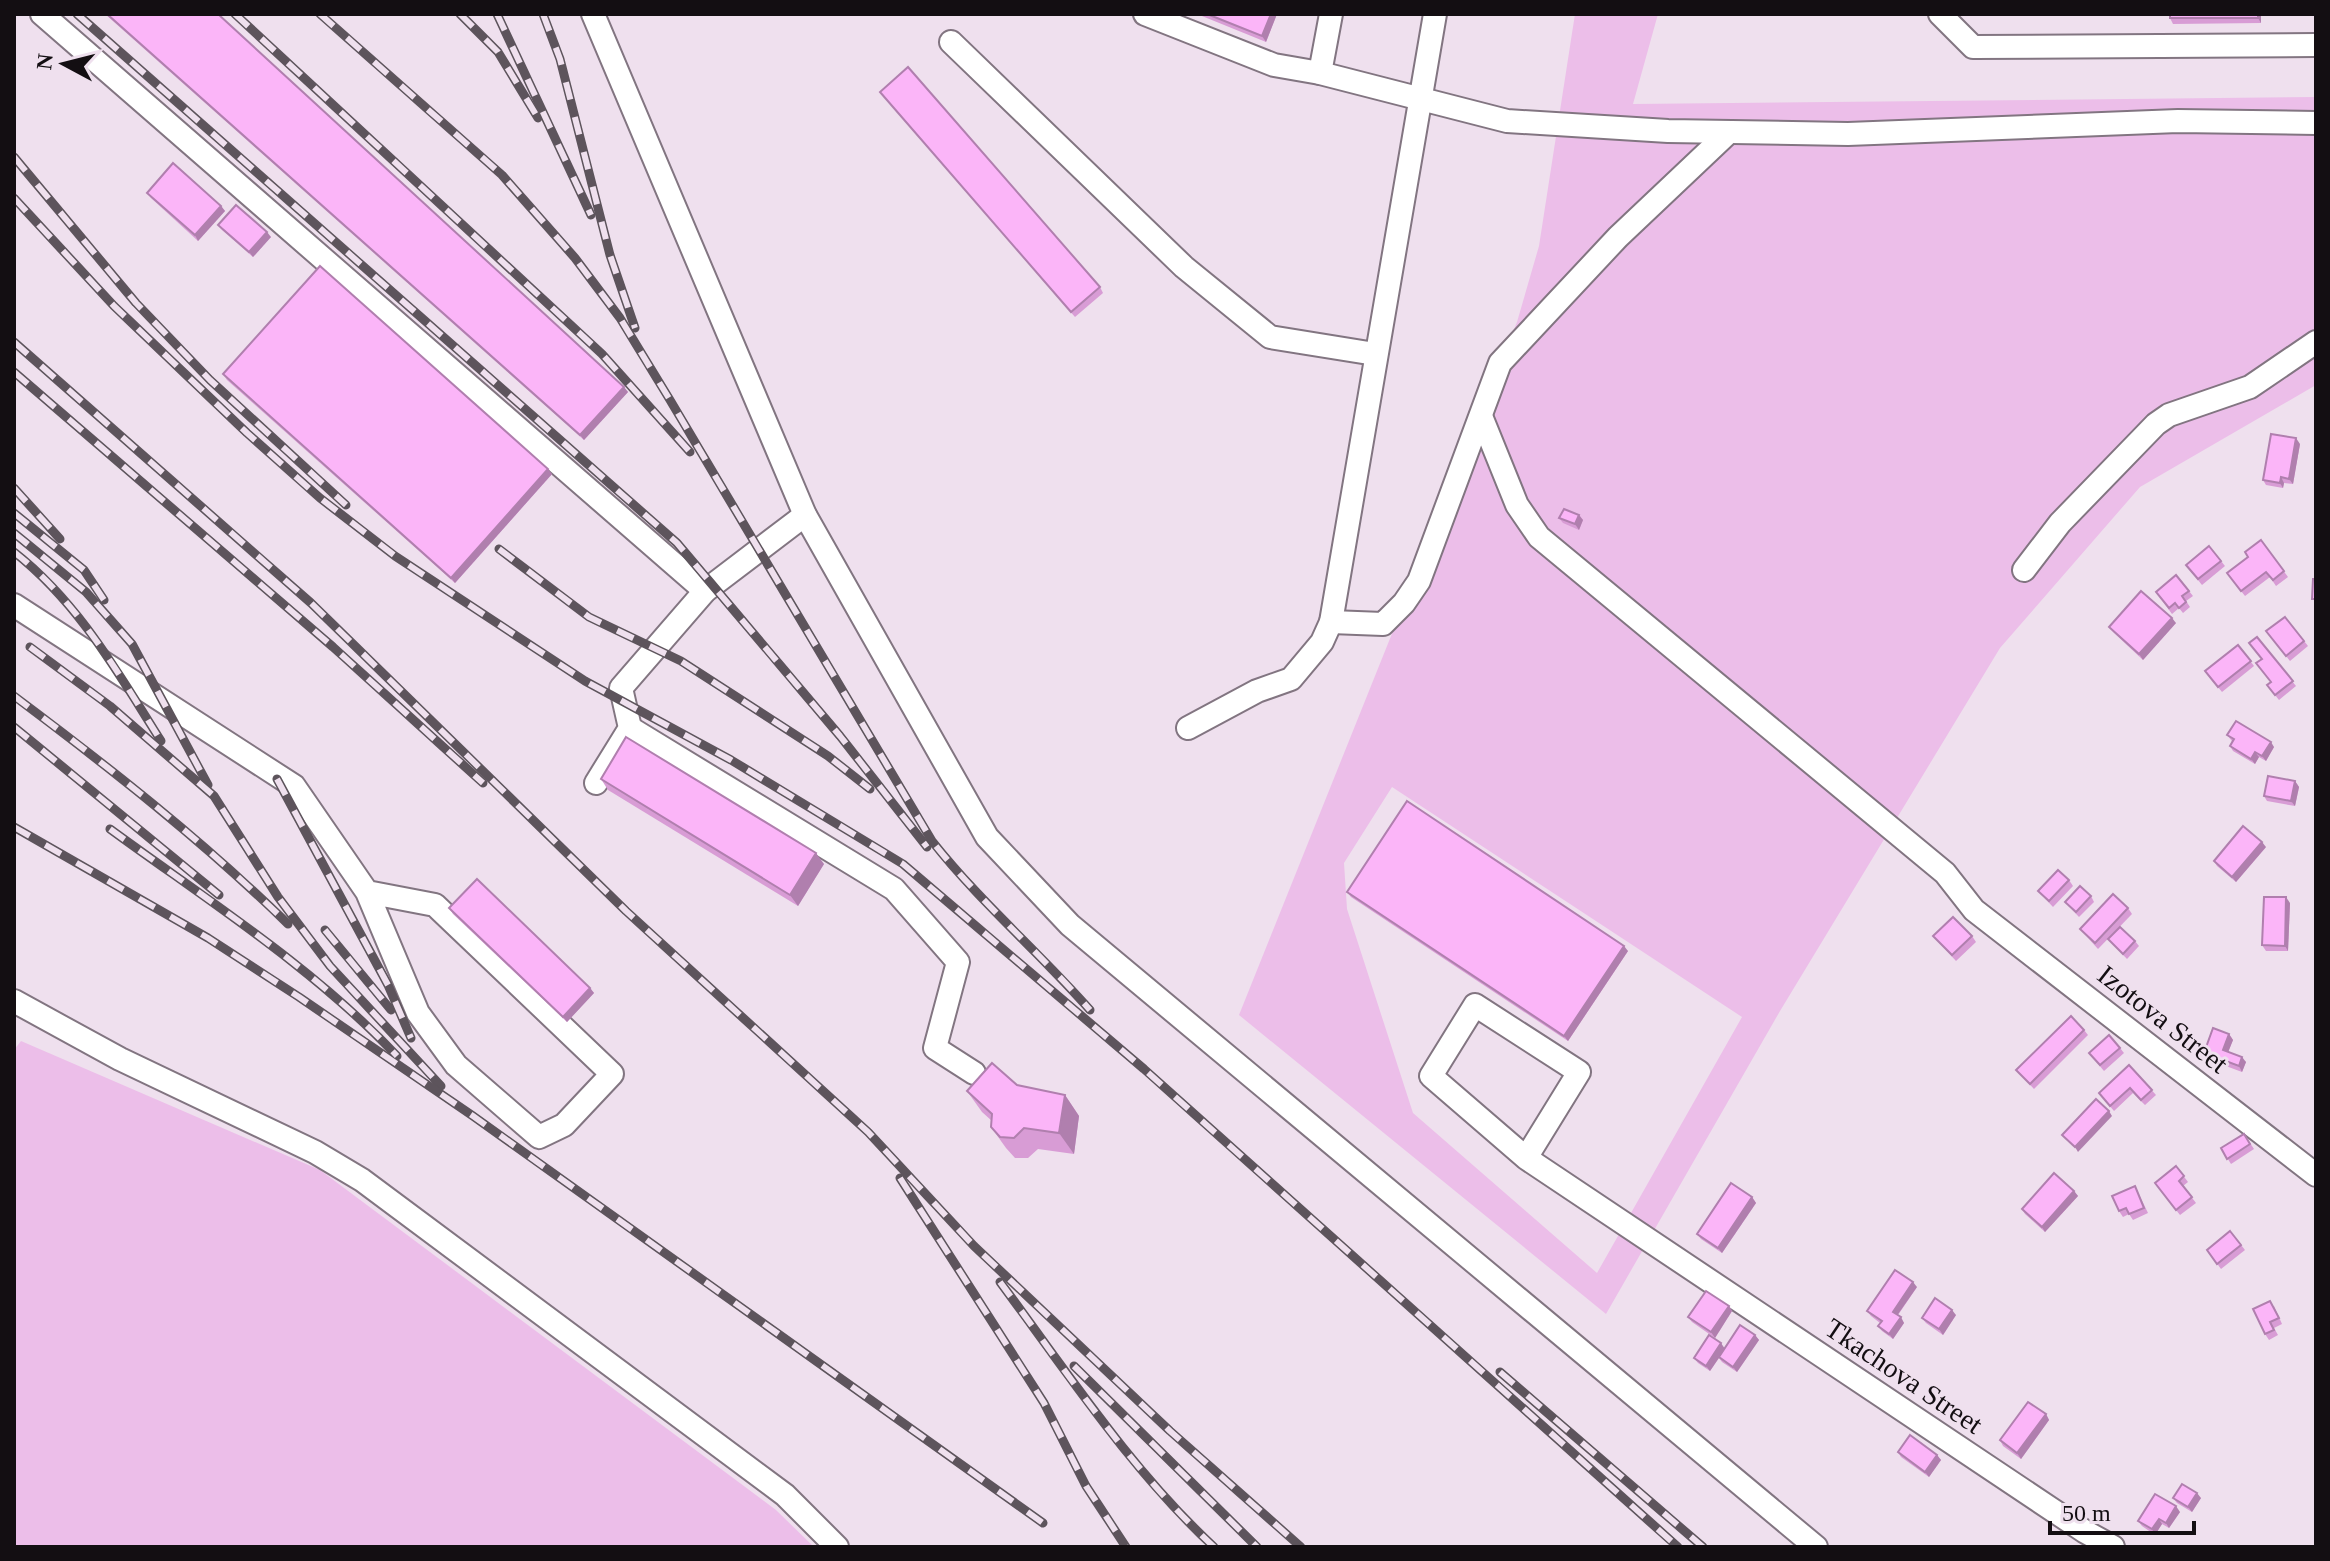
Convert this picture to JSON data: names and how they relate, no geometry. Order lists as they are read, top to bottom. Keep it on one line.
{"streets":{"street":["Izotova Street","Tkachova Street"]},"scale_bar":"50 m","north":"left"}
